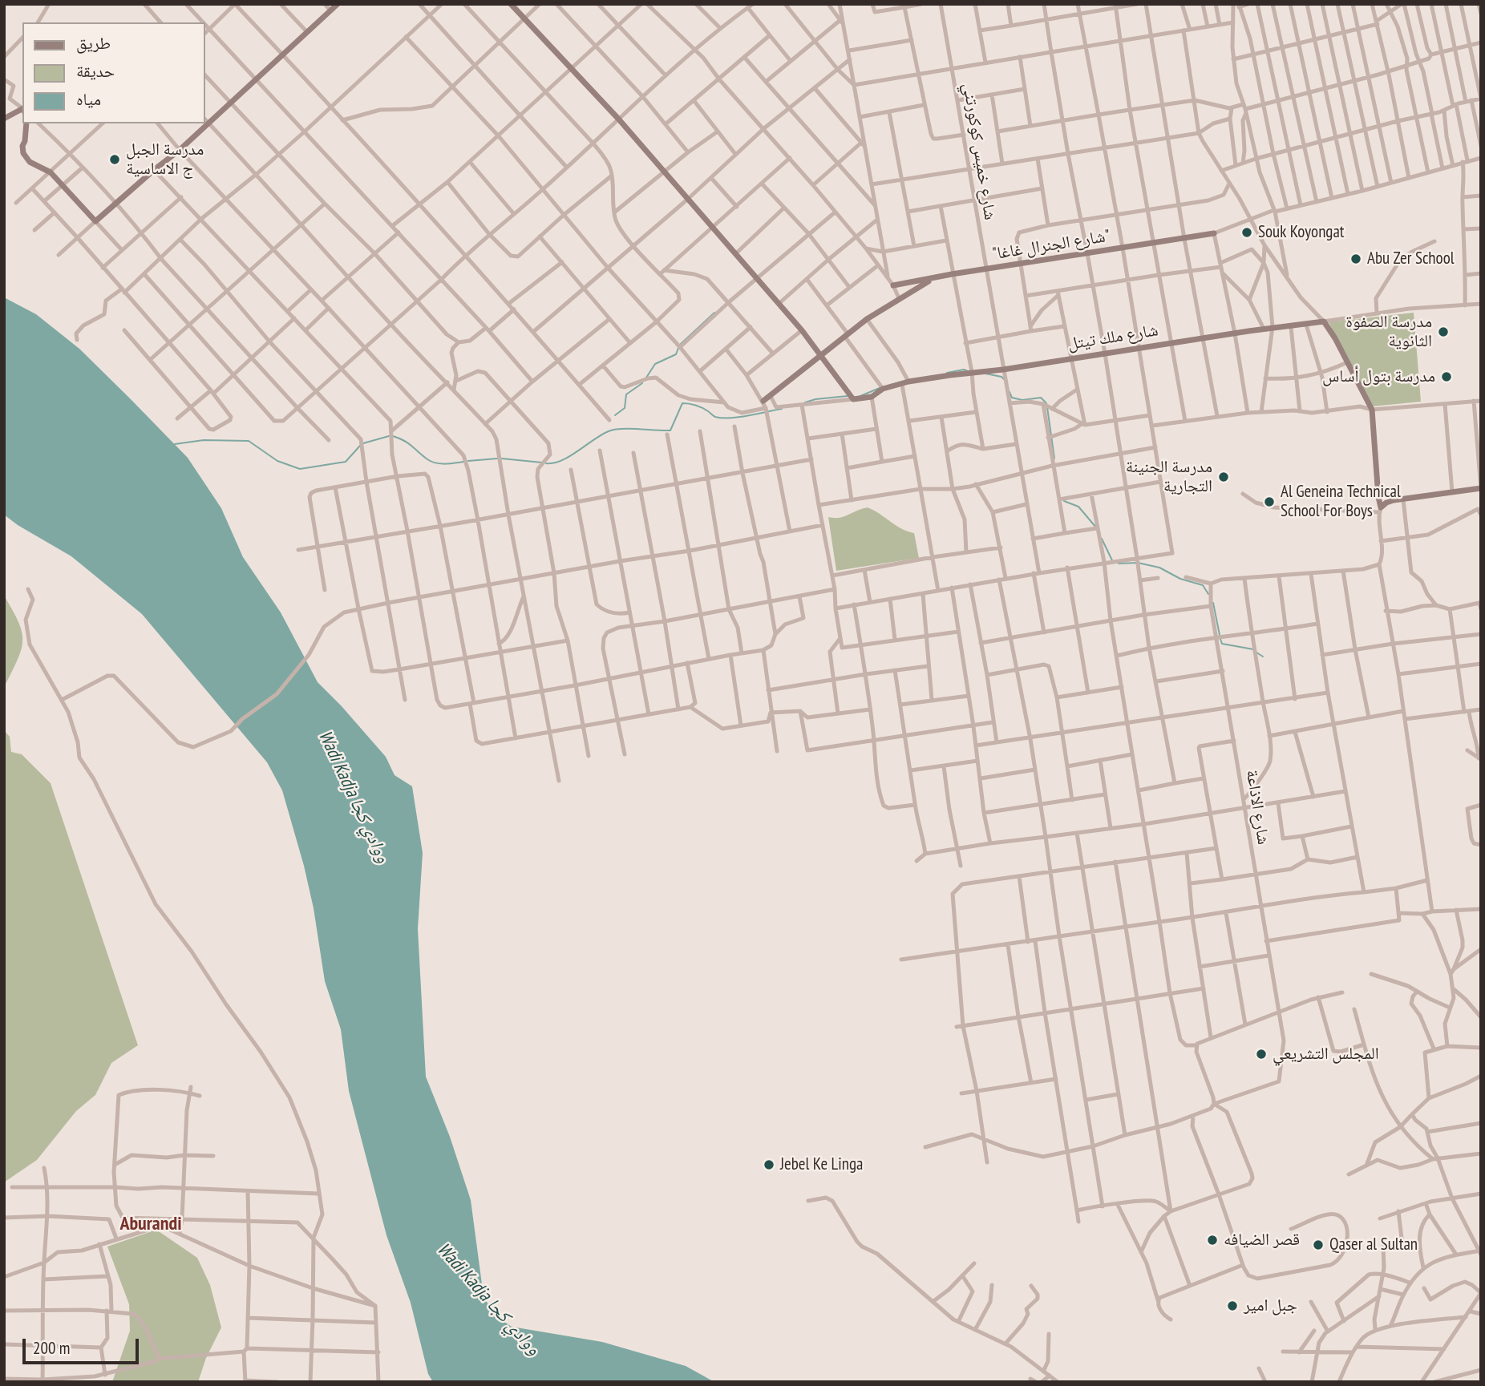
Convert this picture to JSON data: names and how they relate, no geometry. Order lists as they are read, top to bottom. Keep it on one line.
{"streets":{"main road":["\"شارع الجنرال غاغا\"","شارع ملك تيتل"],"street":["شارع خميس كوكورتني","شارع الاذاعة"]},"crossings":[["شارع خميس كوكورتني","\"شارع الجنرال غاغا\""],["شارع خميس كوكورتني","شارع ملك تيتل"]],"districts":["Aburandi"],"water":["Wadi Kadja ووادي كجا"],"places":["مدرسة الجبل ج الاساسية","Souk Koyongat","Abu Zer School","مدرسة الصفوة الثانوية","مدرسة بتول أساس","مدرسة الجنينة التجارية","Al Geneina Technical School For Boys","المجلس التشريعي","Jebel Ke Linga","قصر الضيافه","Qaser al Sultan","جبل امير"],"legend":["طريق","حديقة","مياه"],"scale_bar":"200 m"}
